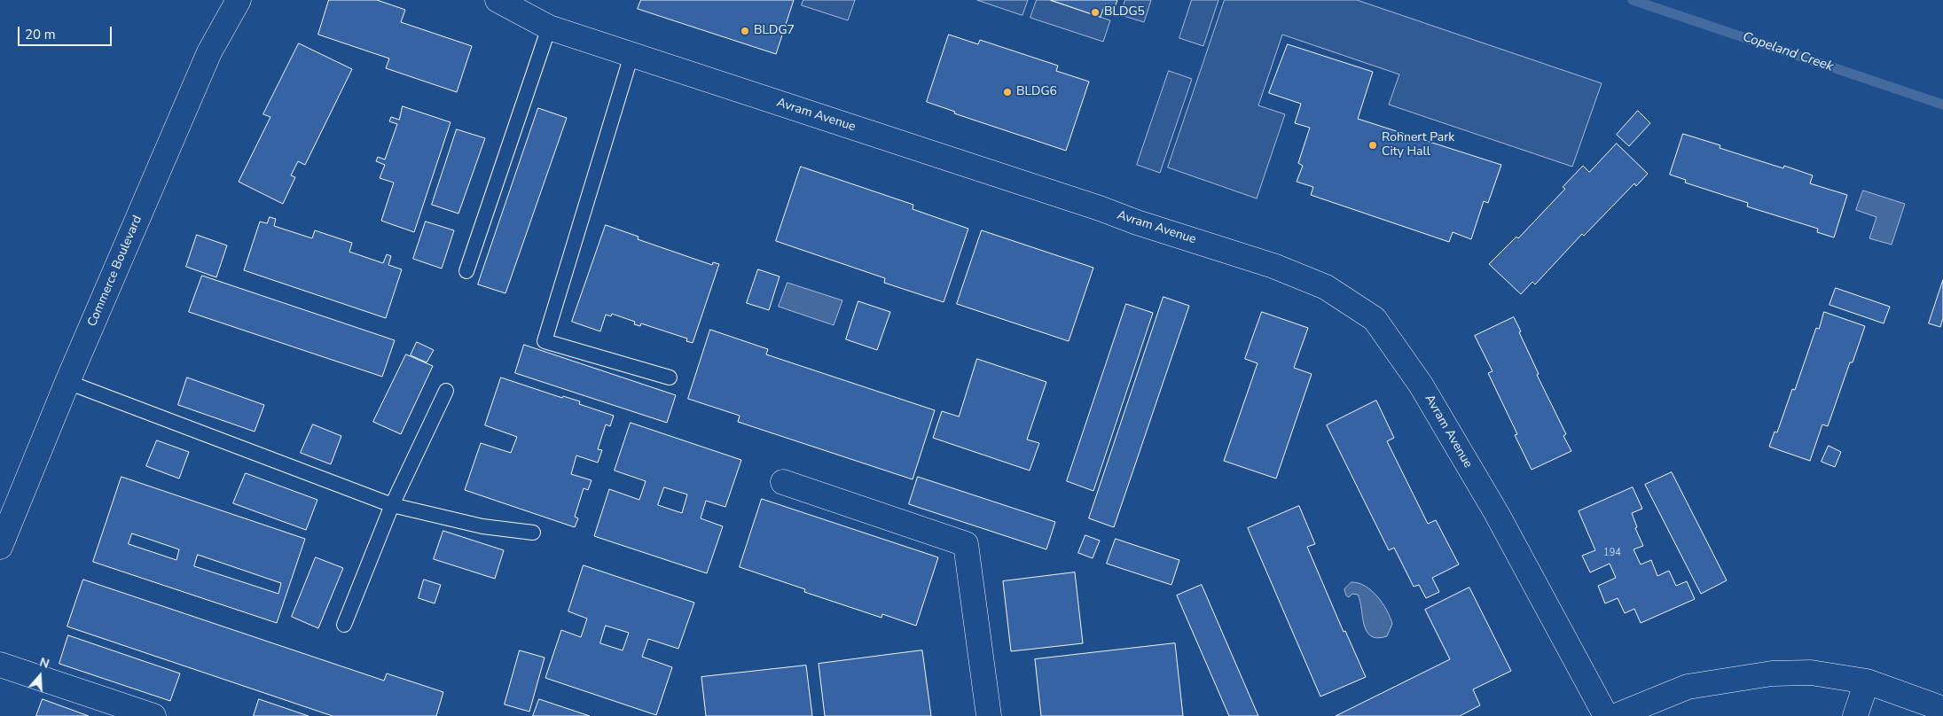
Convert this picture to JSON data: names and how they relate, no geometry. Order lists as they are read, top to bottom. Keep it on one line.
{"streets":{"street":["Avram Avenue","Commerce Boulevard"]},"water":["Copeland Creek"],"places":["BLDG5","BLDG7","BLDG6","Rohnert Park City Hall"],"house_numbers":["194"],"scale_bar":"20 m","north":"top"}
